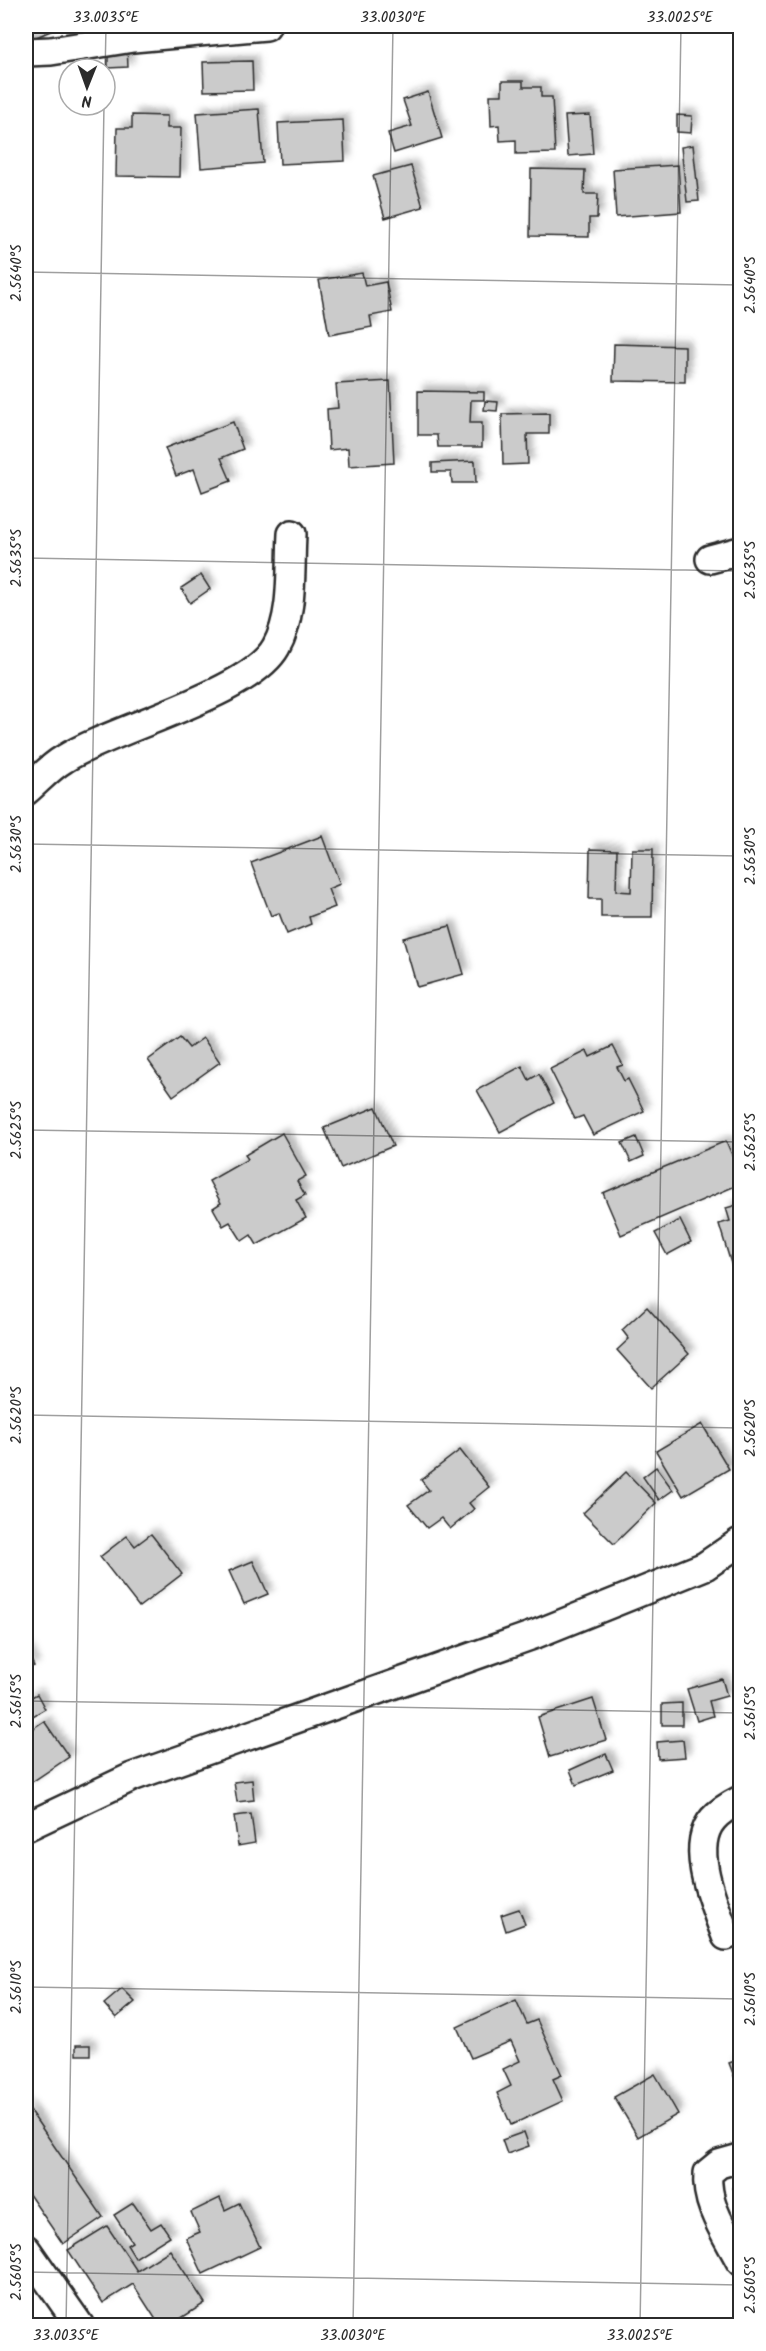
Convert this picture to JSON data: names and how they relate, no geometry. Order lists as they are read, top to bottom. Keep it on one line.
{"north":"bottom","coordinates":["33.0035°E","33.0030°E","33.0025°E","2.5640°S","2.5635°S","2.5630°S","2.5625°S","2.5620°S","2.5615°S","2.5610°S","2.5605°S"]}
